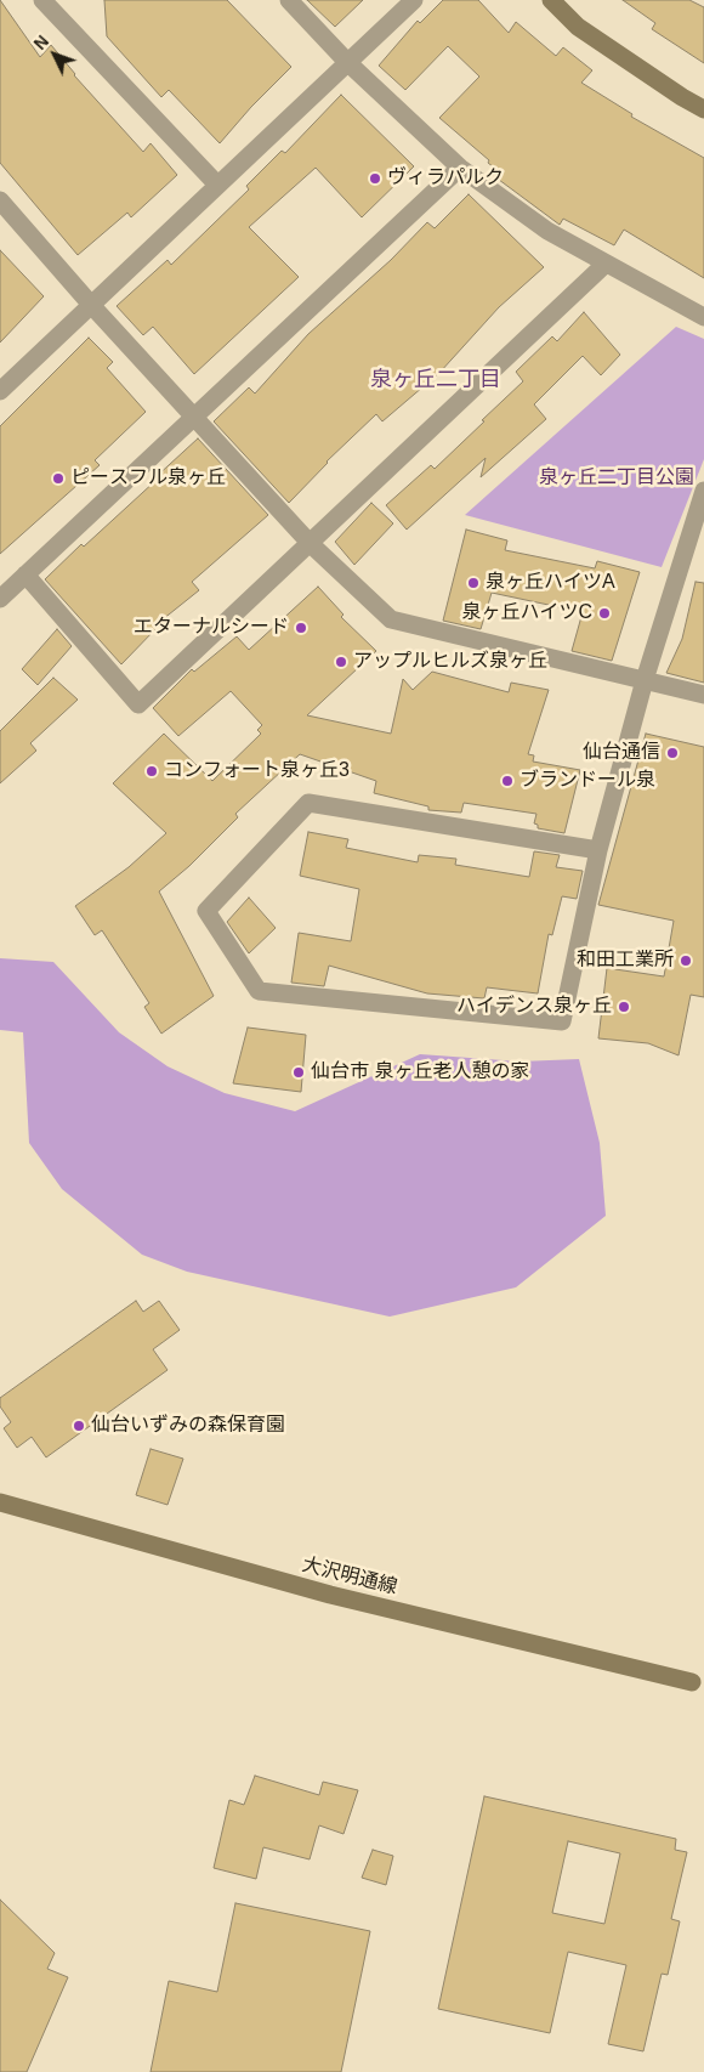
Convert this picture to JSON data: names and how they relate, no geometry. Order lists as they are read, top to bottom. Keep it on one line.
{"streets":{"street":["大沢明通線"]},"districts":["泉ヶ丘二丁目"],"parks":["泉ヶ丘二丁目公園"],"places":["ヴィラパルク","ピースフル泉ヶ丘","泉ヶ丘ハイツA","泉ヶ丘ハイツC","エターナルシード","アップルヒルズ泉ヶ丘","仙台通信","コンフォート泉ヶ丘3","ブランドール泉","和田工業所","ハイデンス泉ヶ丘","仙台市 泉ヶ丘老人憩の家","仙台いずみの森保育園"],"north":"top left"}
